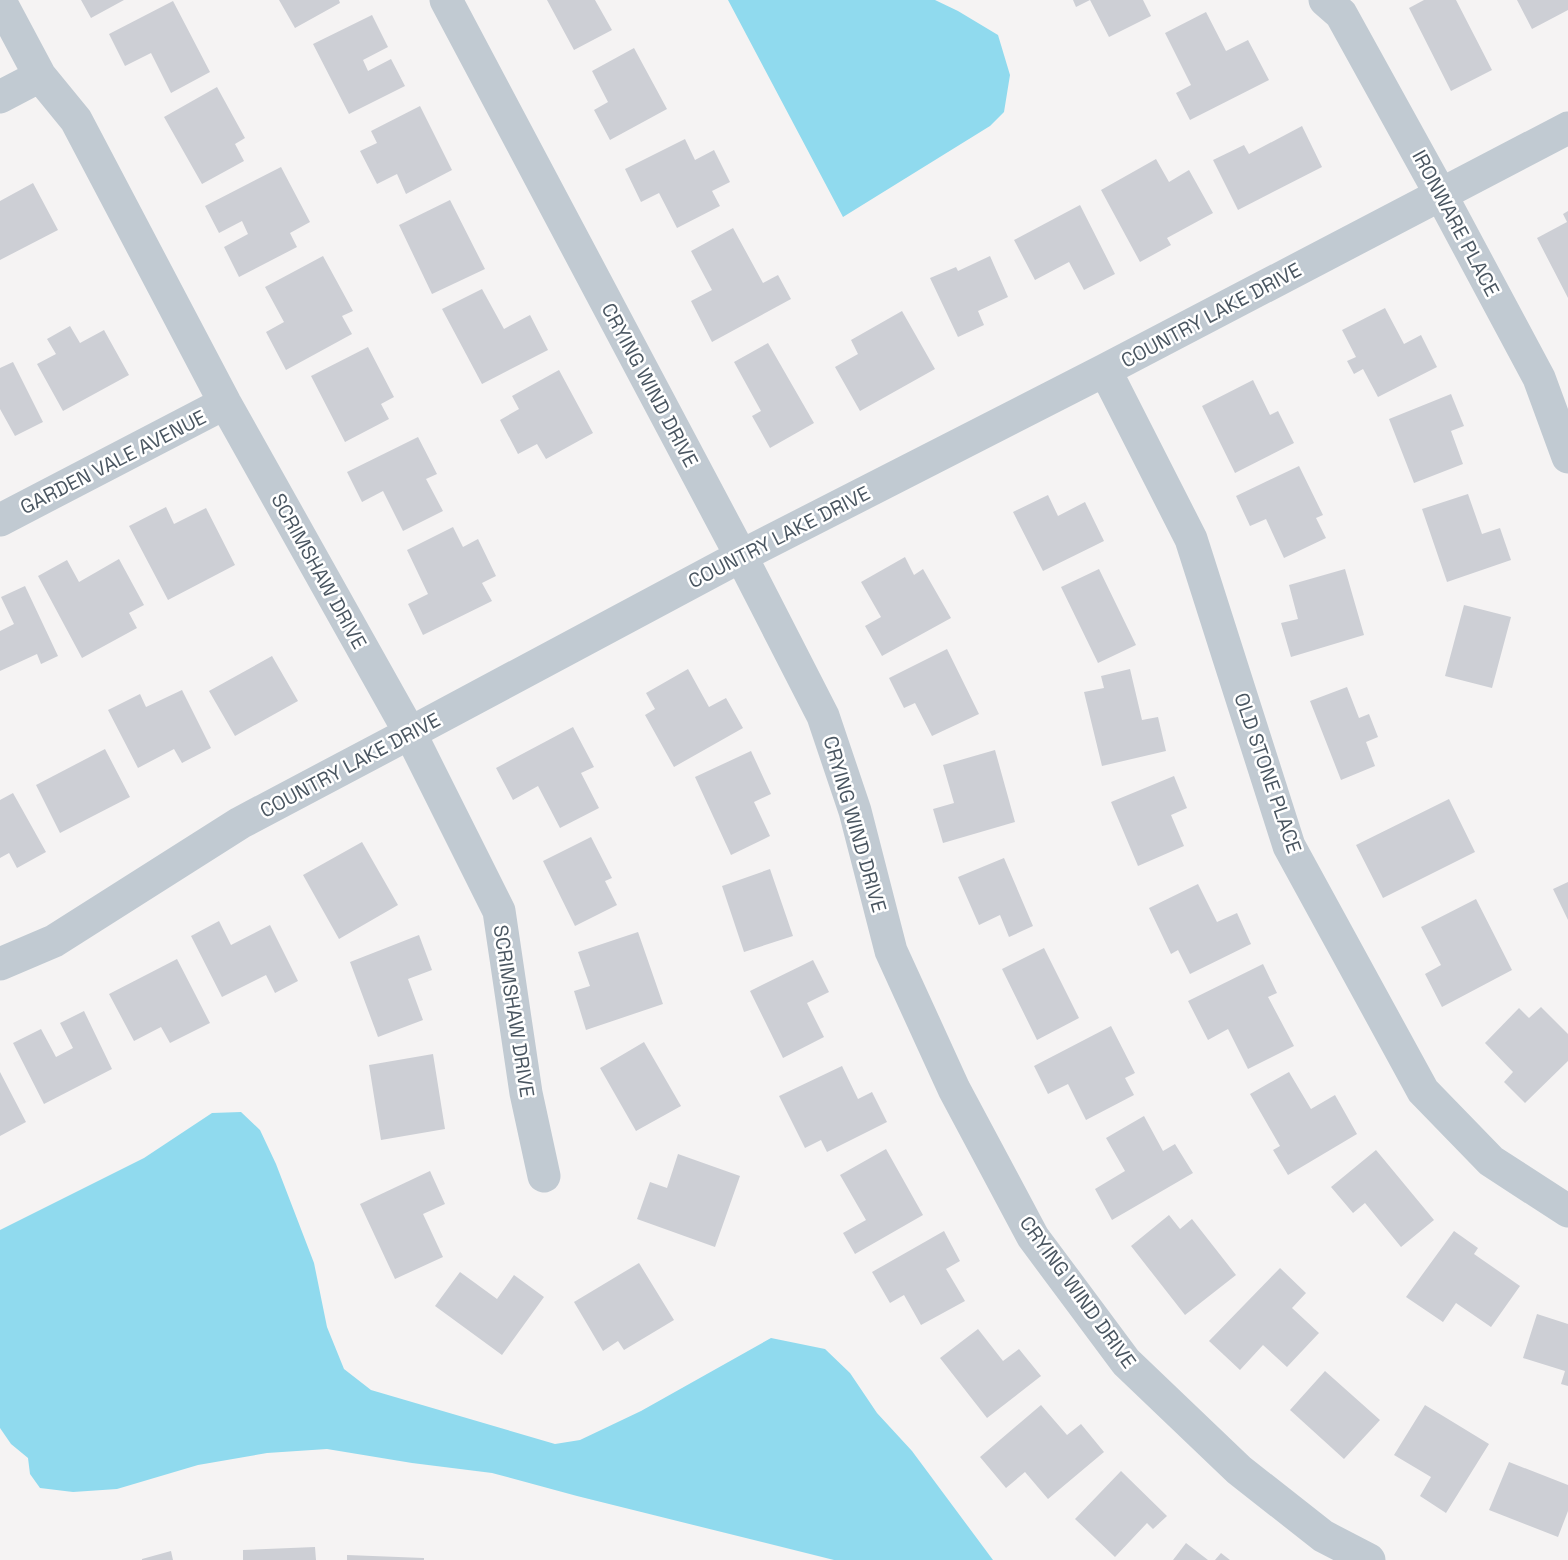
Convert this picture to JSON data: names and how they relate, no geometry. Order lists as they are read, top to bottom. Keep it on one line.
{"streets":{"street":["IRONWARE PLACE","COUNTRY LAKE DRIVE","CRYING WIND DRIVE","GARDEN VALE AVENUE","SCRIMSHAW DRIVE","OLD STONE PLACE"]},"crossings":[["IRONWARE PLACE","COUNTRY LAKE DRIVE"],["COUNTRY LAKE DRIVE","CRYING WIND DRIVE"],["COUNTRY LAKE DRIVE","SCRIMSHAW DRIVE"],["COUNTRY LAKE DRIVE","OLD STONE PLACE"],["GARDEN VALE AVENUE","SCRIMSHAW DRIVE"]]}
